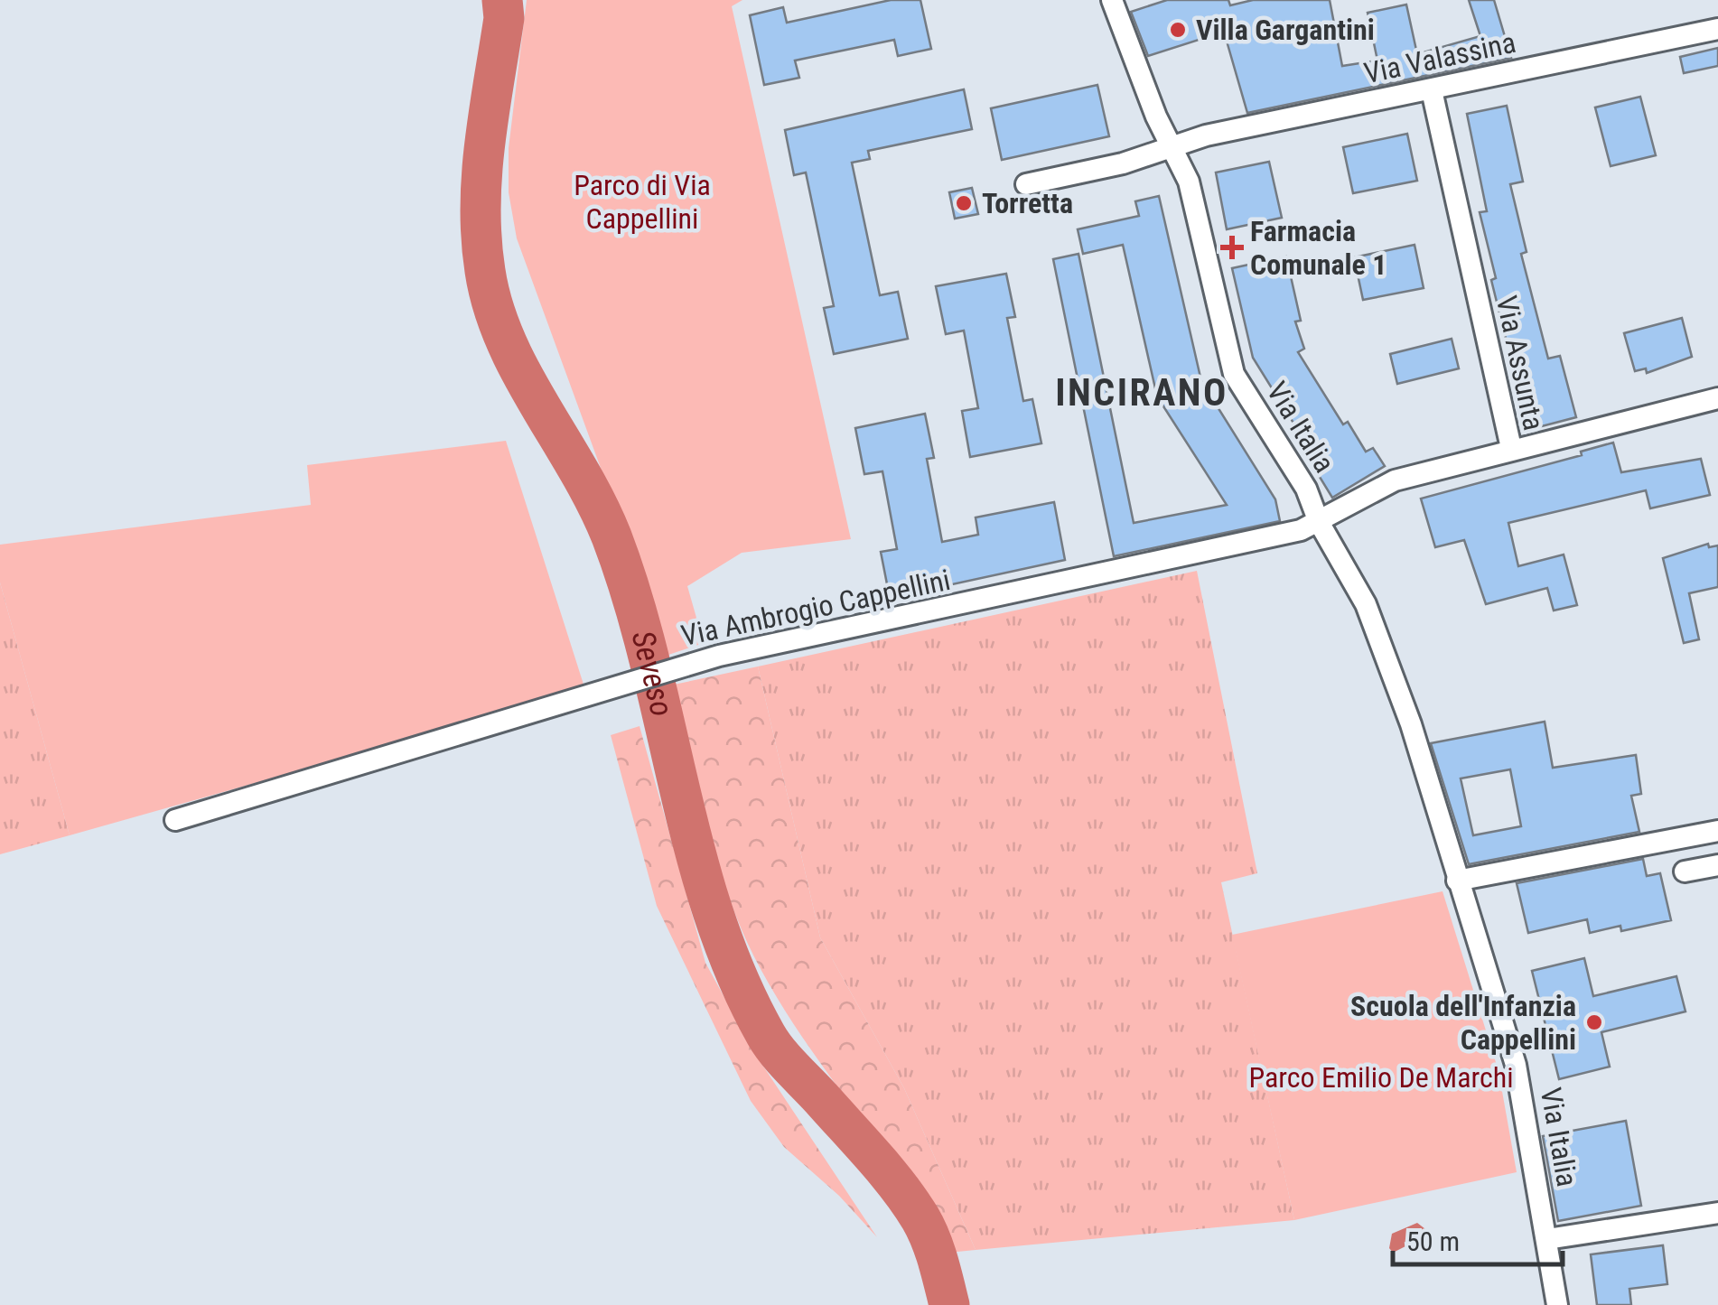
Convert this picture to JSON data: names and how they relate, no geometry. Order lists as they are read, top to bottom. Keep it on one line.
{"streets":{"street":["Via Valassina","Via Assunta","Via Italia","Via Ambrogio Cappellini"]},"crossings":[["Via Valassina","Via Assunta"],["Via Valassina","Via Italia"],["Via Assunta","Via Italia"],["Via Assunta","Via Ambrogio Cappellini"],["Via Italia","Via Ambrogio Cappellini"]],"districts":["INCIRANO"],"water":["Seveso"],"parks":["Parco di Via Cappellini","Parco Emilio De Marchi"],"places":{"other":["Villa Gargantini","Torretta","Scuola dell'Infanzia Cappellini"],"health":["Farmacia Comunale 1"]},"scale_bar":"50 m"}
